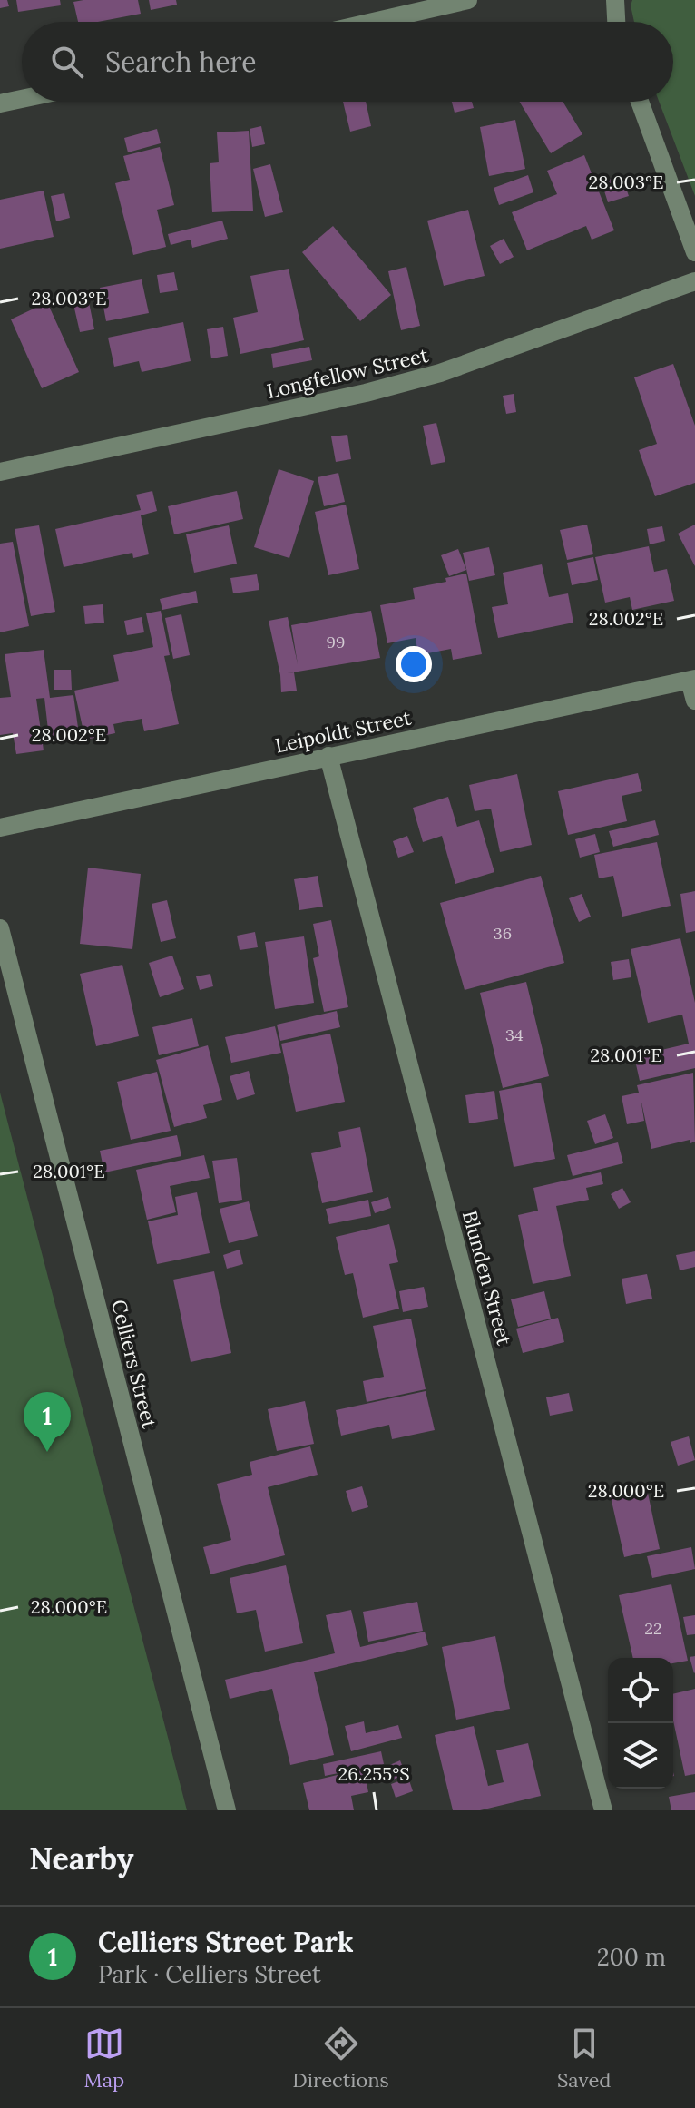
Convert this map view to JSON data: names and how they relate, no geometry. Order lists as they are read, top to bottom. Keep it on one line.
{"streets":{"street":["Longfellow Street","Leipoldt Street","Blunden Street","Celliers Street"]},"crossings":[["Leipoldt Street","Blunden Street"]],"house_numbers":["99","36","34","22"],"page":{"search":"Search here","pins":"1","heading":"Nearby","list":[{"mark":"1","name":"Celliers Street Park","note":"Park · Celliers Street","value":"200 m"}],"nav":["Map","Directions","Saved"]},"coordinates":["28.003°E","28.002°E","28.001°E","28.000°E","26.255°S"]}
